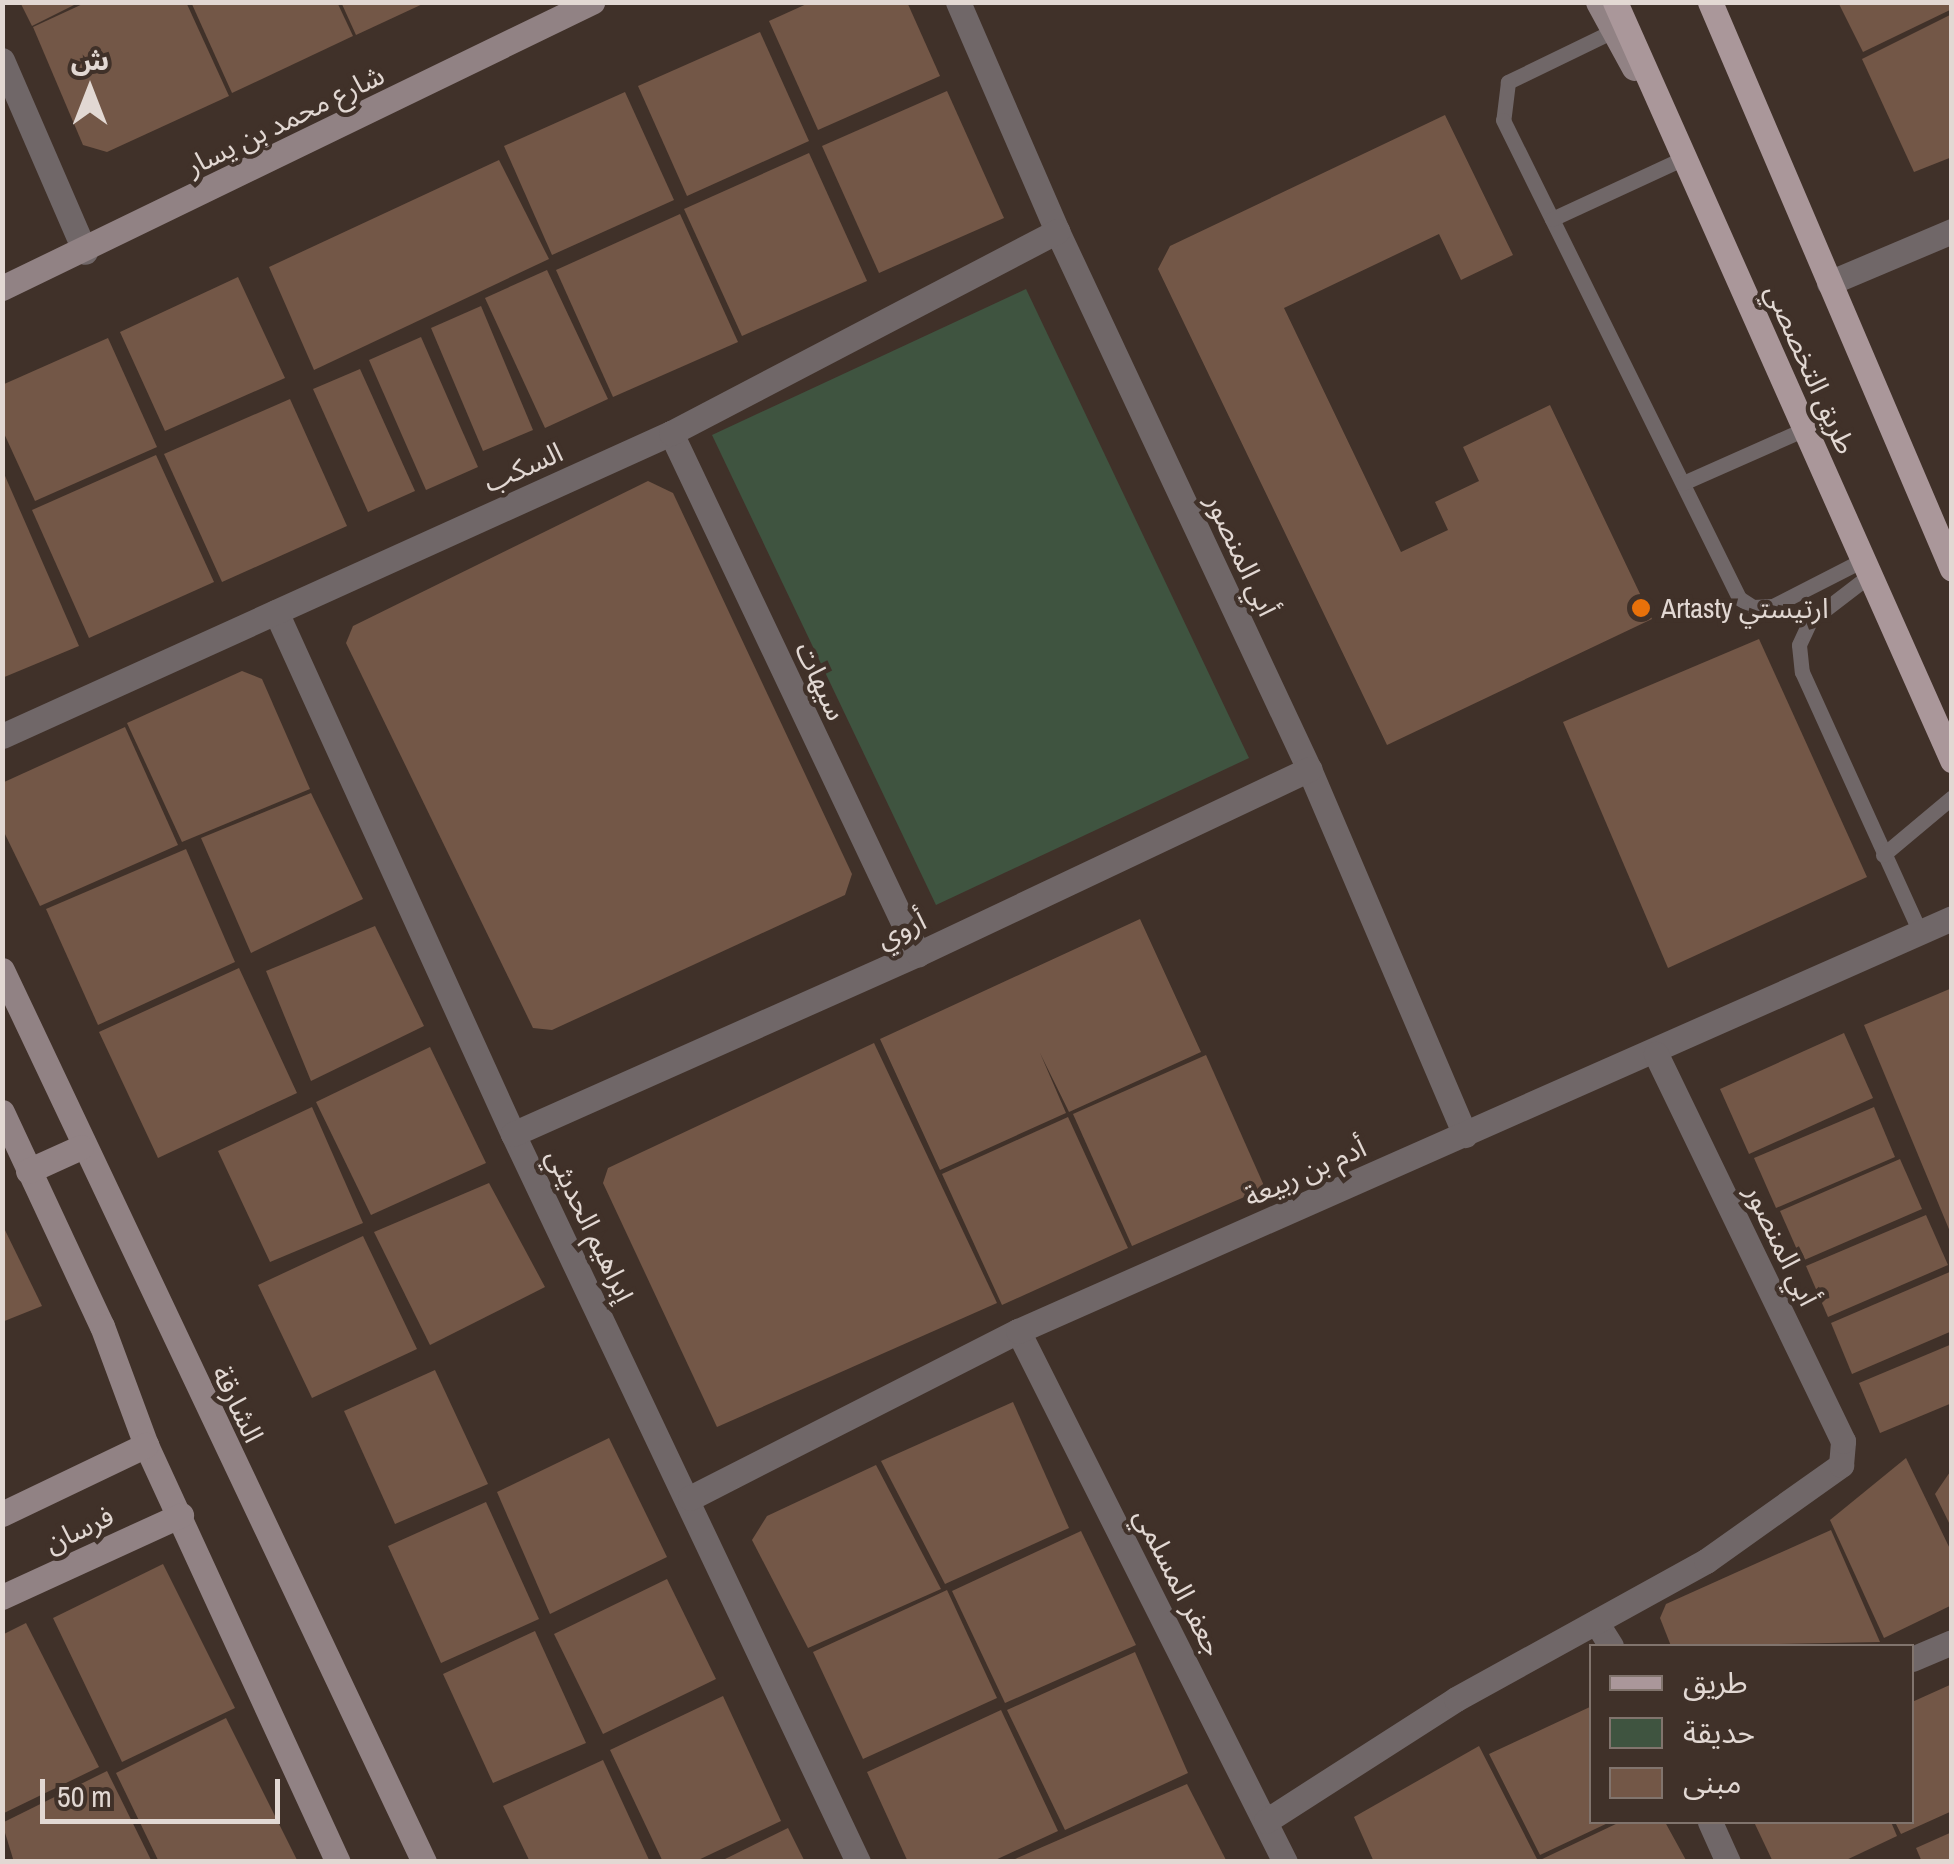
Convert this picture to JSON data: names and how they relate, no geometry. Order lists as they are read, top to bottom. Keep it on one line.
{"streets":{"main road":["طريق التخصصي"],"street":["شارع محمد بن يسار","السكب","أبي المنصور","سيهات","أروي","أدم بن ربيعة","إبراهيم الحديثي","الشارقة","فرسان","جعفر المسلمي"]},"crossings":[["السكب","أبي المنصور"],["السكب","سيهات"],["السكب","إبراهيم الحديثي"],["أبي المنصور","أروي"],["أبي المنصور","أدم بن ربيعة"],["سيهات","أروي"],["أروي","إبراهيم الحديثي"],["أدم بن ربيعة","إبراهيم الحديثي"],["أدم بن ربيعة","جعفر المسلمي"]],"places":["Artasty ارتيستي"],"legend":["طريق","حديقة","مبنى"],"scale_bar":"50 m","north":"top"}
